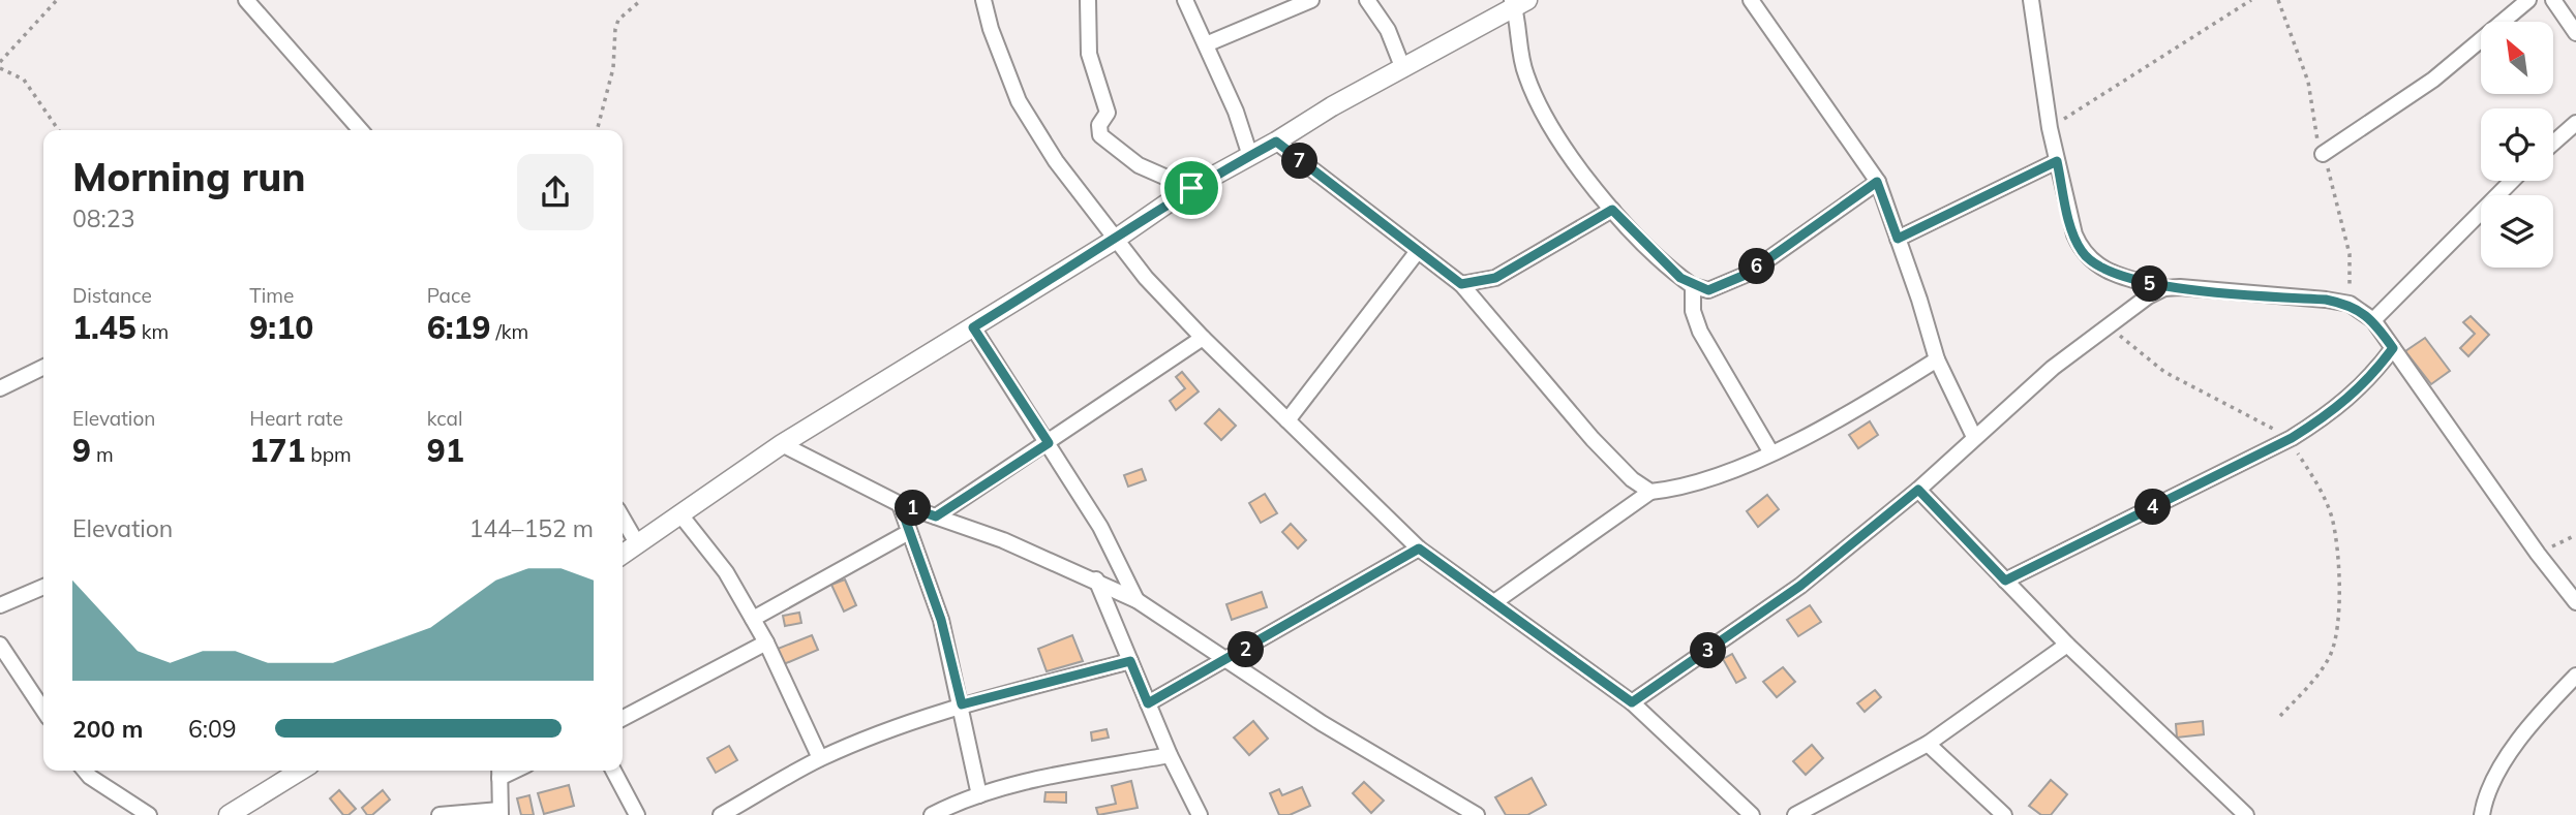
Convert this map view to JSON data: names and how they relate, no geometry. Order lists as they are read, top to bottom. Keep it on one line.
{"north":"top left","page":{"heading":["Morning run","08:23"],"pins":["7","6","5","4","1","2","3"],"stats":[["Distance","1.45 km"],["Time","9:10"],["Pace","6:19 /km"],["Elevation","9 m"],["Heart rate","171 bpm"],["kcal","91"]],"chart":["Elevation","144–152 m"],"list":[{"name":"200 m","note":"6:09"}]}}
